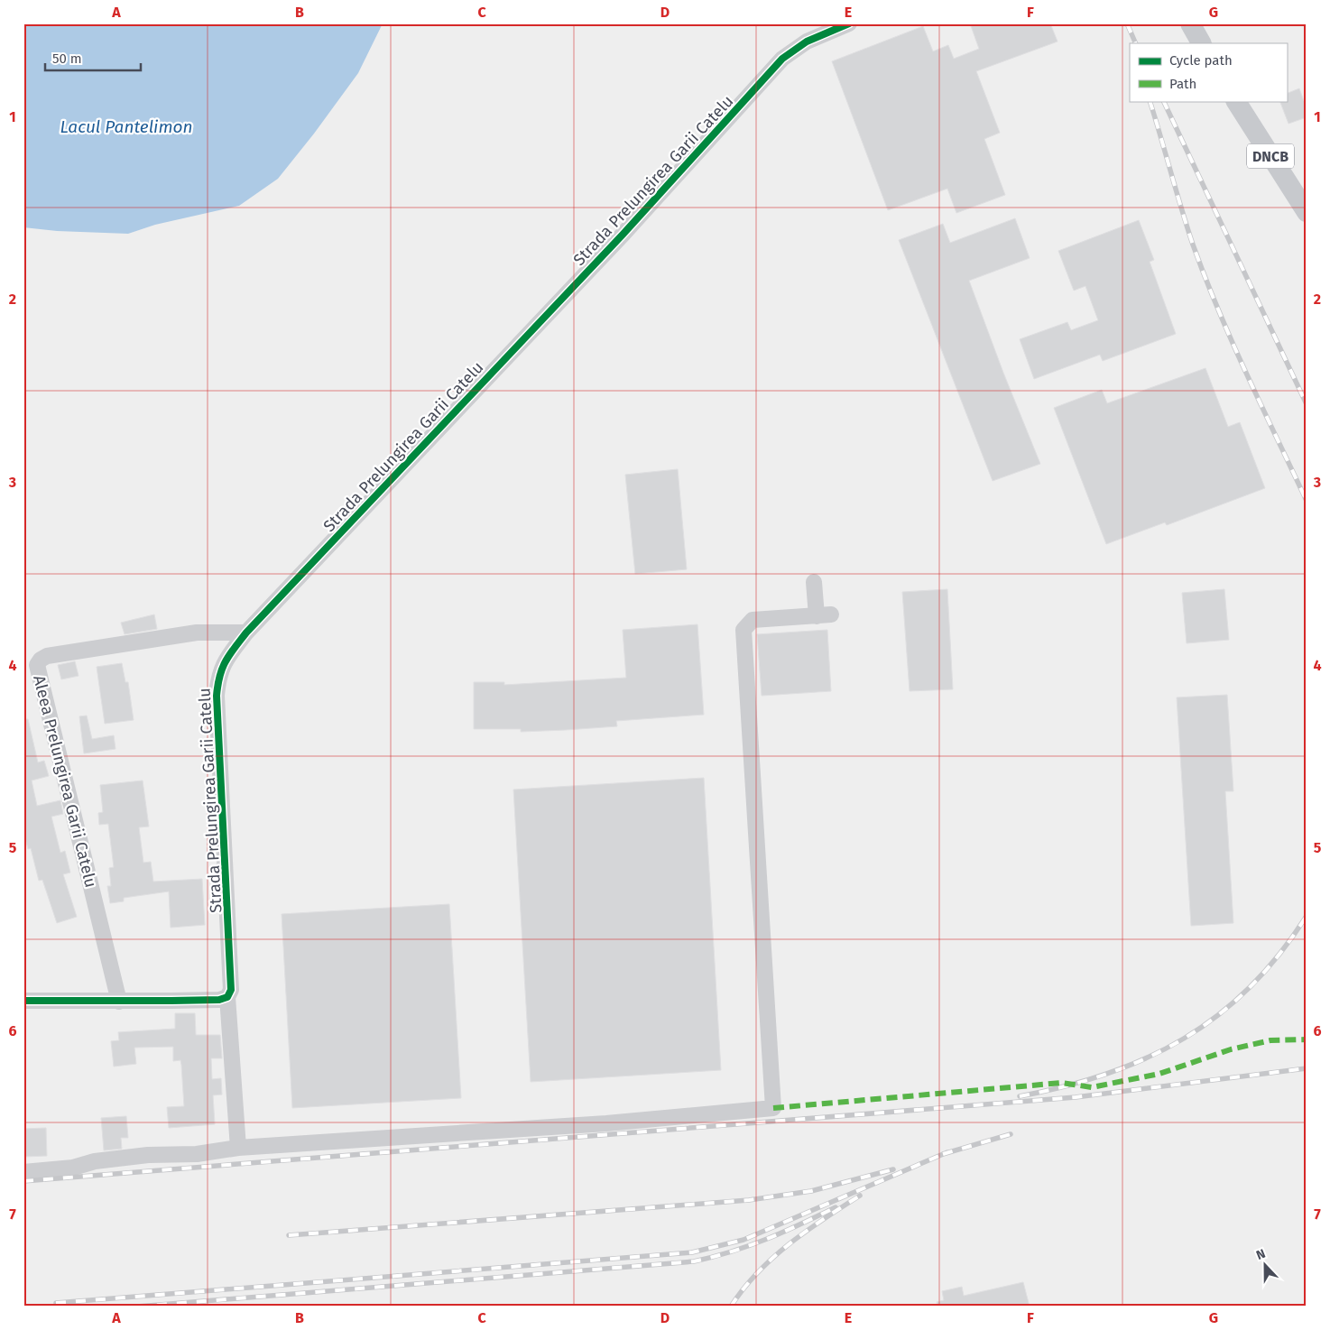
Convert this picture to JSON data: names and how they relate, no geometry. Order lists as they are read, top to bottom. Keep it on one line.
{"streets":{"main road":["DNCB"],"street":["Strada Prelungirea Garii Catelu","Aleea Prelungirea Garii Catelu"]},"crossings":[["Strada Prelungirea Garii Catelu","Aleea Prelungirea Garii Catelu"]],"water":["Lacul Pantelimon"],"legend":["Cycle path","Path"],"scale_bar":"50 m","north":"top","grid":{"columns":["A","B","C","D","E","F","G"],"rows":["1","2","3","4","5","6","7"]}}
